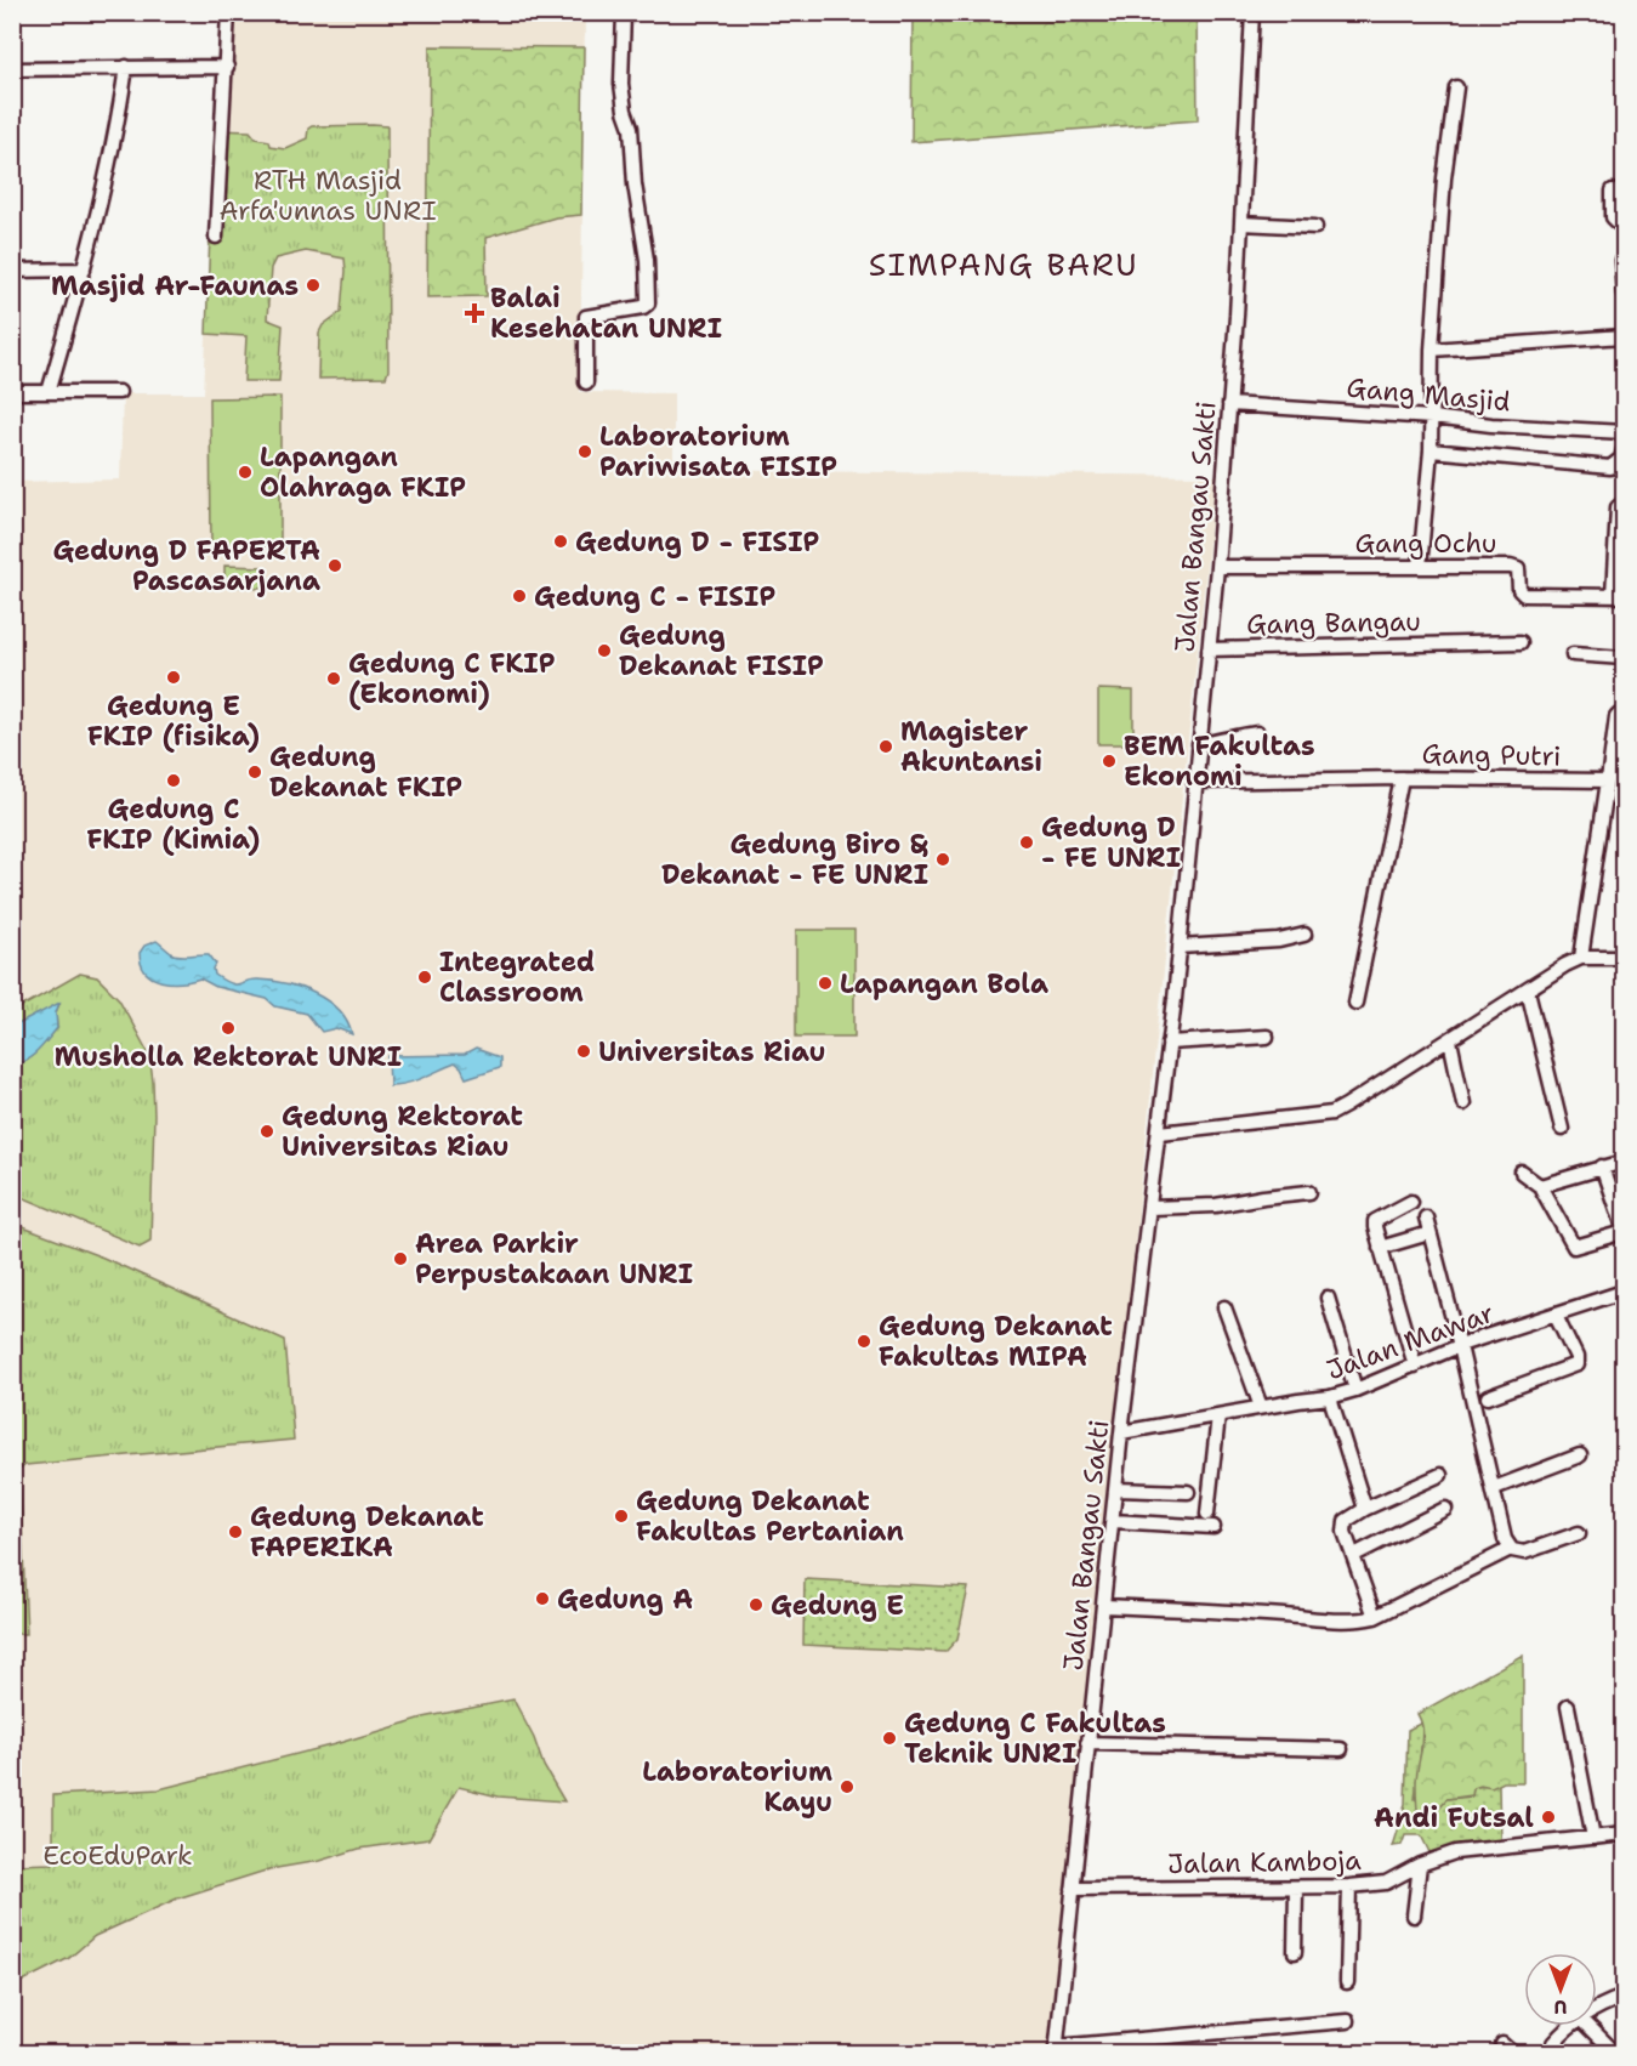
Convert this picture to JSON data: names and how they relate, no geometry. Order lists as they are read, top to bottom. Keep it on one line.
{"streets":{"street":["Gang Masjid","Jalan Bangau Sakti","Gang Ochu","Gang Bangau","Gang Putri","Jalan Mawar","Jalan Kamboja"]},"crossings":[["Gang Masjid","Jalan Bangau Sakti"],["Jalan Bangau Sakti","Gang Ochu"],["Jalan Bangau Sakti","Gang Bangau"],["Jalan Bangau Sakti","Gang Putri"],["Jalan Bangau Sakti","Jalan Mawar"],["Jalan Bangau Sakti","Jalan Kamboja"]],"districts":["SIMPANG BARU"],"parks":["RTH Masjid Arfa'unnas UNRI","EcoEduPark"],"places":{"other":["Masjid Ar-Faunas","Laboratorium Pariwisata FISIP","Lapangan Olahraga FKIP","Gedung D - FISIP","Gedung D FAPERTA Pascasarjana","Gedung C - FISIP","Gedung Dekanat FISIP","Gedung E FKIP (fisika)","Gedung C FKIP (Ekonomi)","Magister Akuntansi","BEM Fakultas Ekonomi","Gedung Dekanat FKIP","Gedung C FKIP (Kimia)","Gedung D - FE UNRI","Gedung Biro & Dekanat - FE UNRI","Integrated Classroom","Lapangan Bola","Musholla Rektorat UNRI","Universitas Riau","Gedung Rektorat Universitas Riau","Area Parkir Perpustakaan UNRI","Gedung Dekanat Fakultas MIPA","Gedung Dekanat Fakultas Pertanian","Gedung Dekanat FAPERIKA","Gedung A","Gedung E","Gedung C Fakultas Teknik UNRI","Laboratorium Kayu","Andi Futsal"],"health":["Balai Kesehatan UNRI"]},"north":"bottom"}
